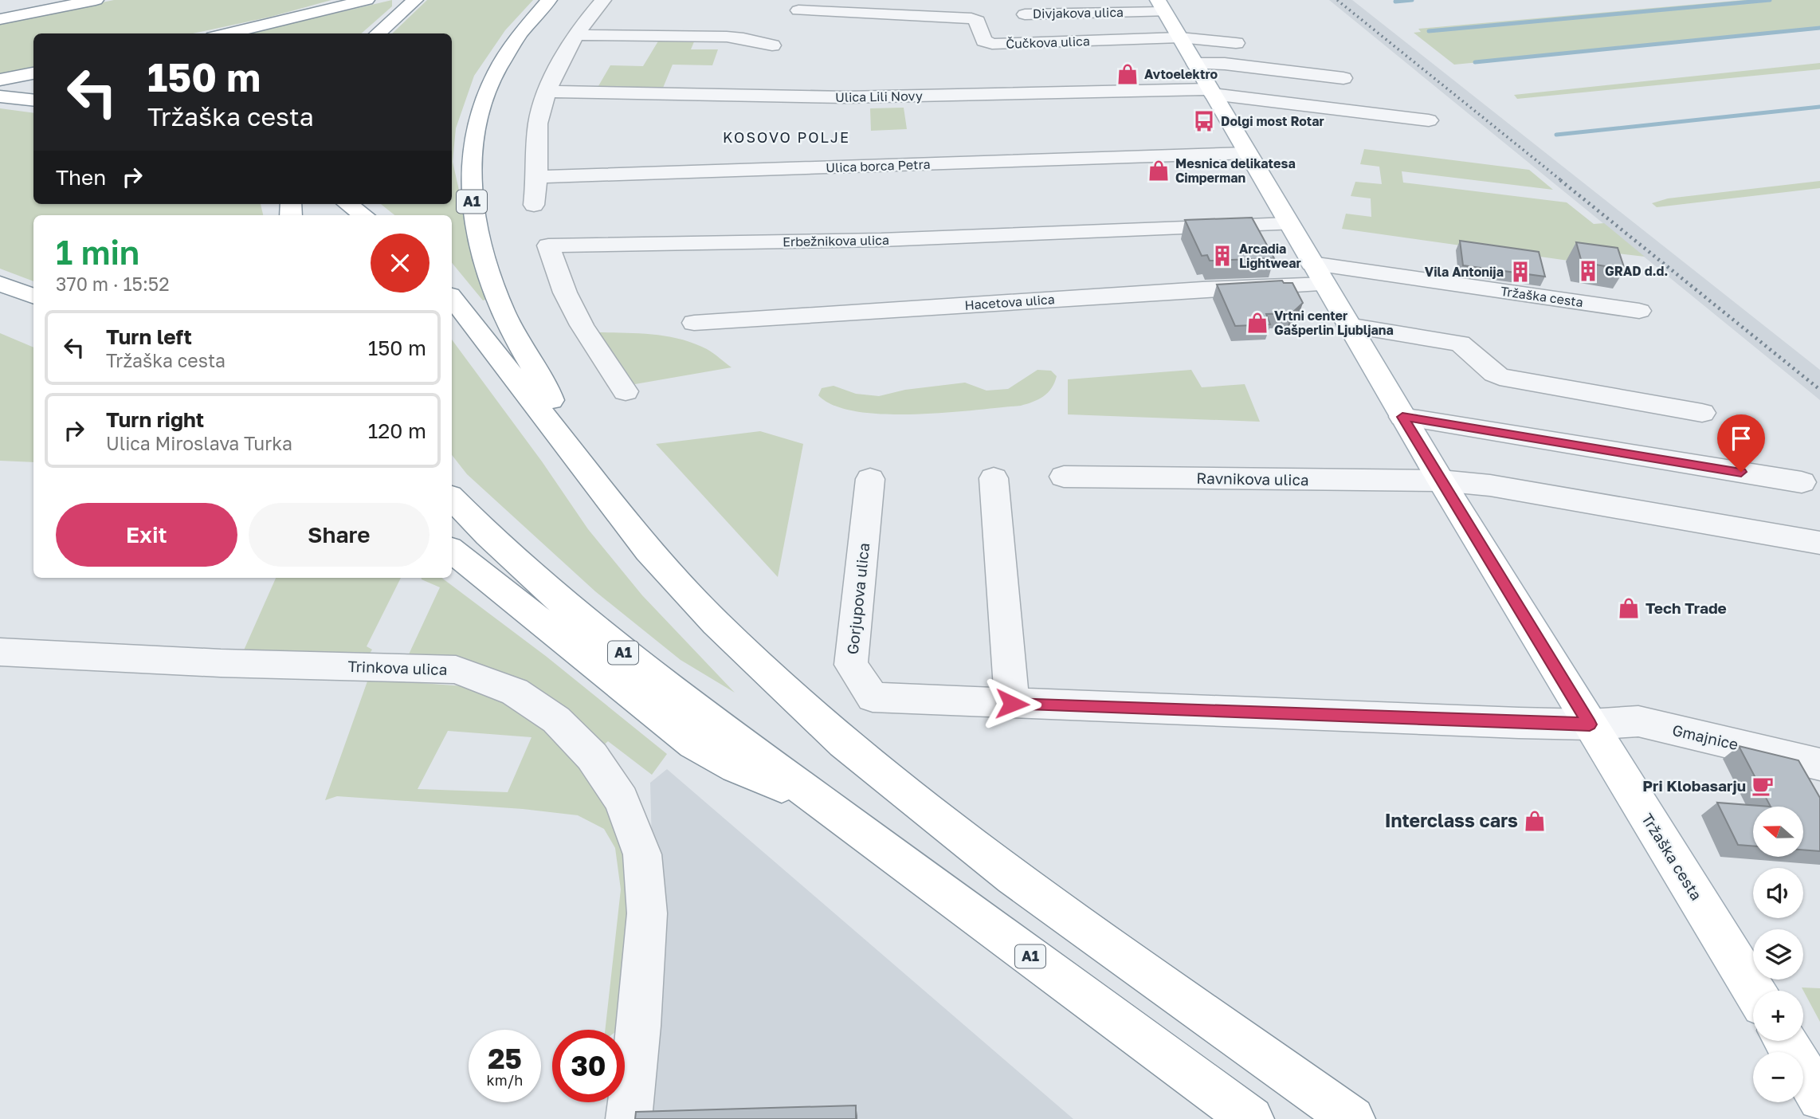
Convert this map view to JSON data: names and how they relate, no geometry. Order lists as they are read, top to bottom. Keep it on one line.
{"streets":{"main road":["A1","Tržaška cesta"],"street":["Divjakova ulica","Čučkova ulica","Ulica Lili Novy","Ulica borca Petra","Erbežnikova ulica","Hacetova ulica","Ravnikova ulica","Gorjupova ulica","Trinkova ulica","Gmajnice"]},"crossings":[["Divjakova ulica","Tržaška cesta"],["Čučkova ulica","Tržaška cesta"],["Ulica Lili Novy","Tržaška cesta"],["Ulica borca Petra","Tržaška cesta"],["Erbežnikova ulica","Tržaška cesta"],["Tržaška cesta","Hacetova ulica"],["Tržaška cesta","Ravnikova ulica"],["Tržaška cesta","Gorjupova ulica"],["Tržaška cesta","Gmajnice"],["Gorjupova ulica","Gmajnice"]],"districts":["KOSOVO POLJE"],"places":{"shop":["Avtoelektro","Mesnica delikatesa Cimperman","Vrtni center Gašperlin Ljubljana","Tech Trade","Interclass cars"],"bus stop":["Dolgi most Rotar"],"building":["Arcadia Lightwear","GRAD d.d.","Vila Antonija"],"cafe":["Pri Klobasarju"]},"north":"left","page":{"turn":["150 m","Tržaška cesta"],"then":"Then","heading":["1 min","370 m · 15:52"],"list":[{"name":"Turn left","note":"Tržaška cesta","value":"150 m"},{"name":"Turn right","note":"Ulica Miroslava Turka","value":"120 m"}],"buttons":["Exit","Share"],"map_buttons":["+","−"],"speed":"25 km/h","limit":"30"}}
